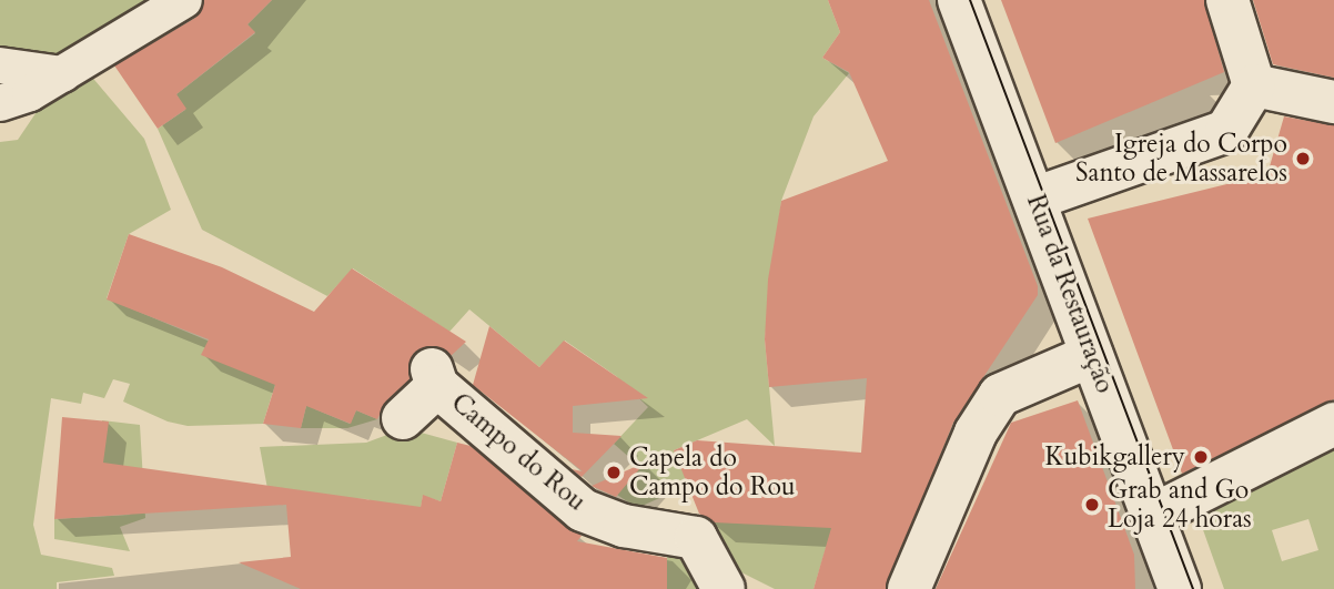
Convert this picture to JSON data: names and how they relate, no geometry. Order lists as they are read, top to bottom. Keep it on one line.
{"streets":{"street":["Rua da Restauração","Campo do Rou"]},"places":["Igreja do Corpo Santo de Massarelos","Kubikgallery","Capela do Campo do Rou","Grab and Go Loja 24 horas"]}
